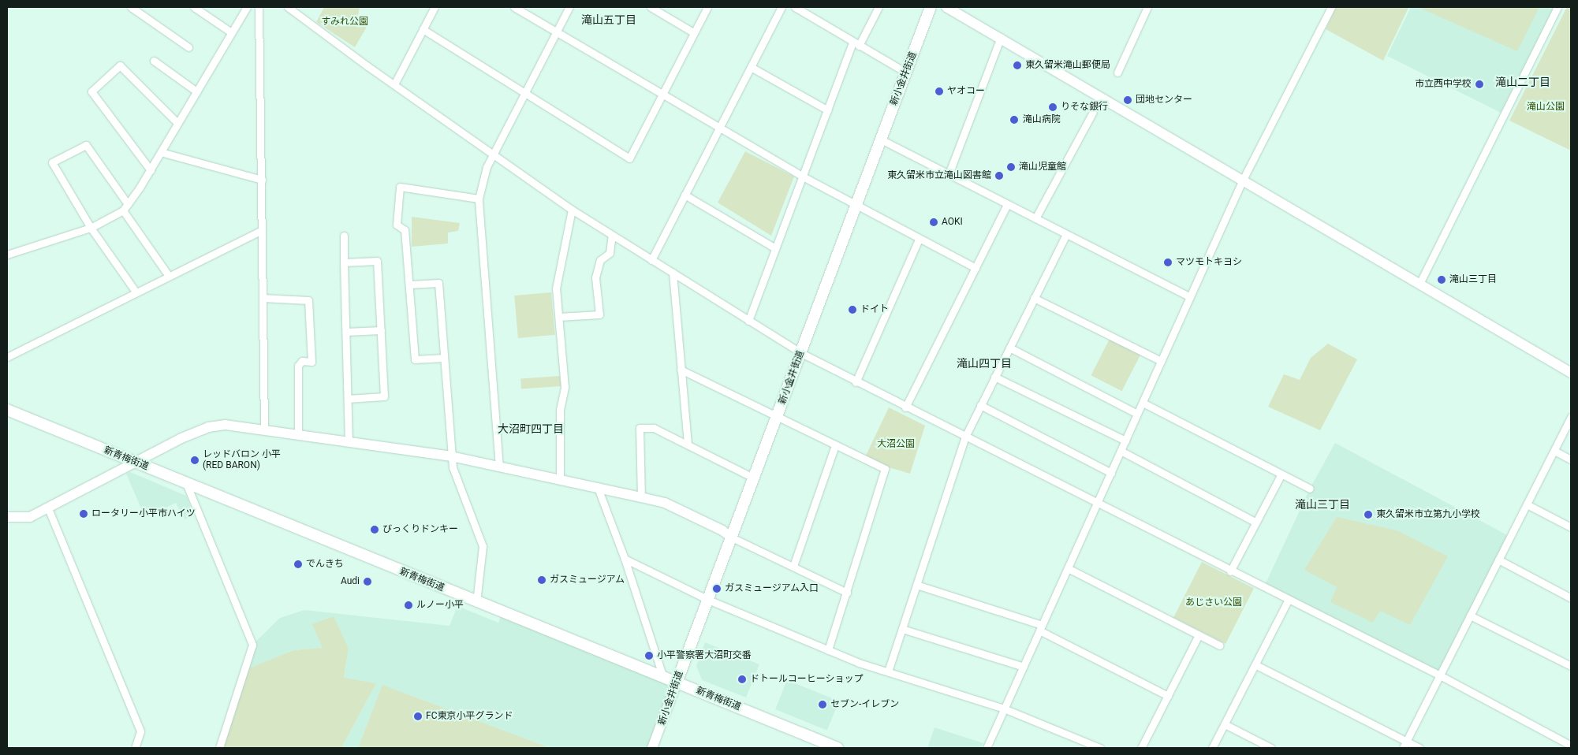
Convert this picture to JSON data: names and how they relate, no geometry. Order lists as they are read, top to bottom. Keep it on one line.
{"streets":{"main road":["新小金井街道","新青梅街道"]},"crossings":[["新小金井街道","新青梅街道"]],"districts":["滝山五丁目","滝山二丁目","滝山四丁目","大沼町四丁目","滝山三丁目"],"parks":["すみれ公園","滝山公園","大沼公園","あじさい公園"],"places":["東久留米滝山郵便局","市立西中学校","ヤオコー","団地センター","りそな銀行","滝山病院","滝山児童館","東久留米市立滝山図書館","AOKI","マツモトキヨシ","滝山三丁目","ドイト","レッドバロン 小平 (RED BARON)","ロータリー小平市ハイツ","東久留米市立第九小学校","びっくりドンキー","でんきち","ガスミュージアム","Audi","ガスミュージアム入口","ルノー小平","小平警察署大沼町交番","ドトールコーヒーショップ","セブン-イレブン","FC東京小平グランド"]}
